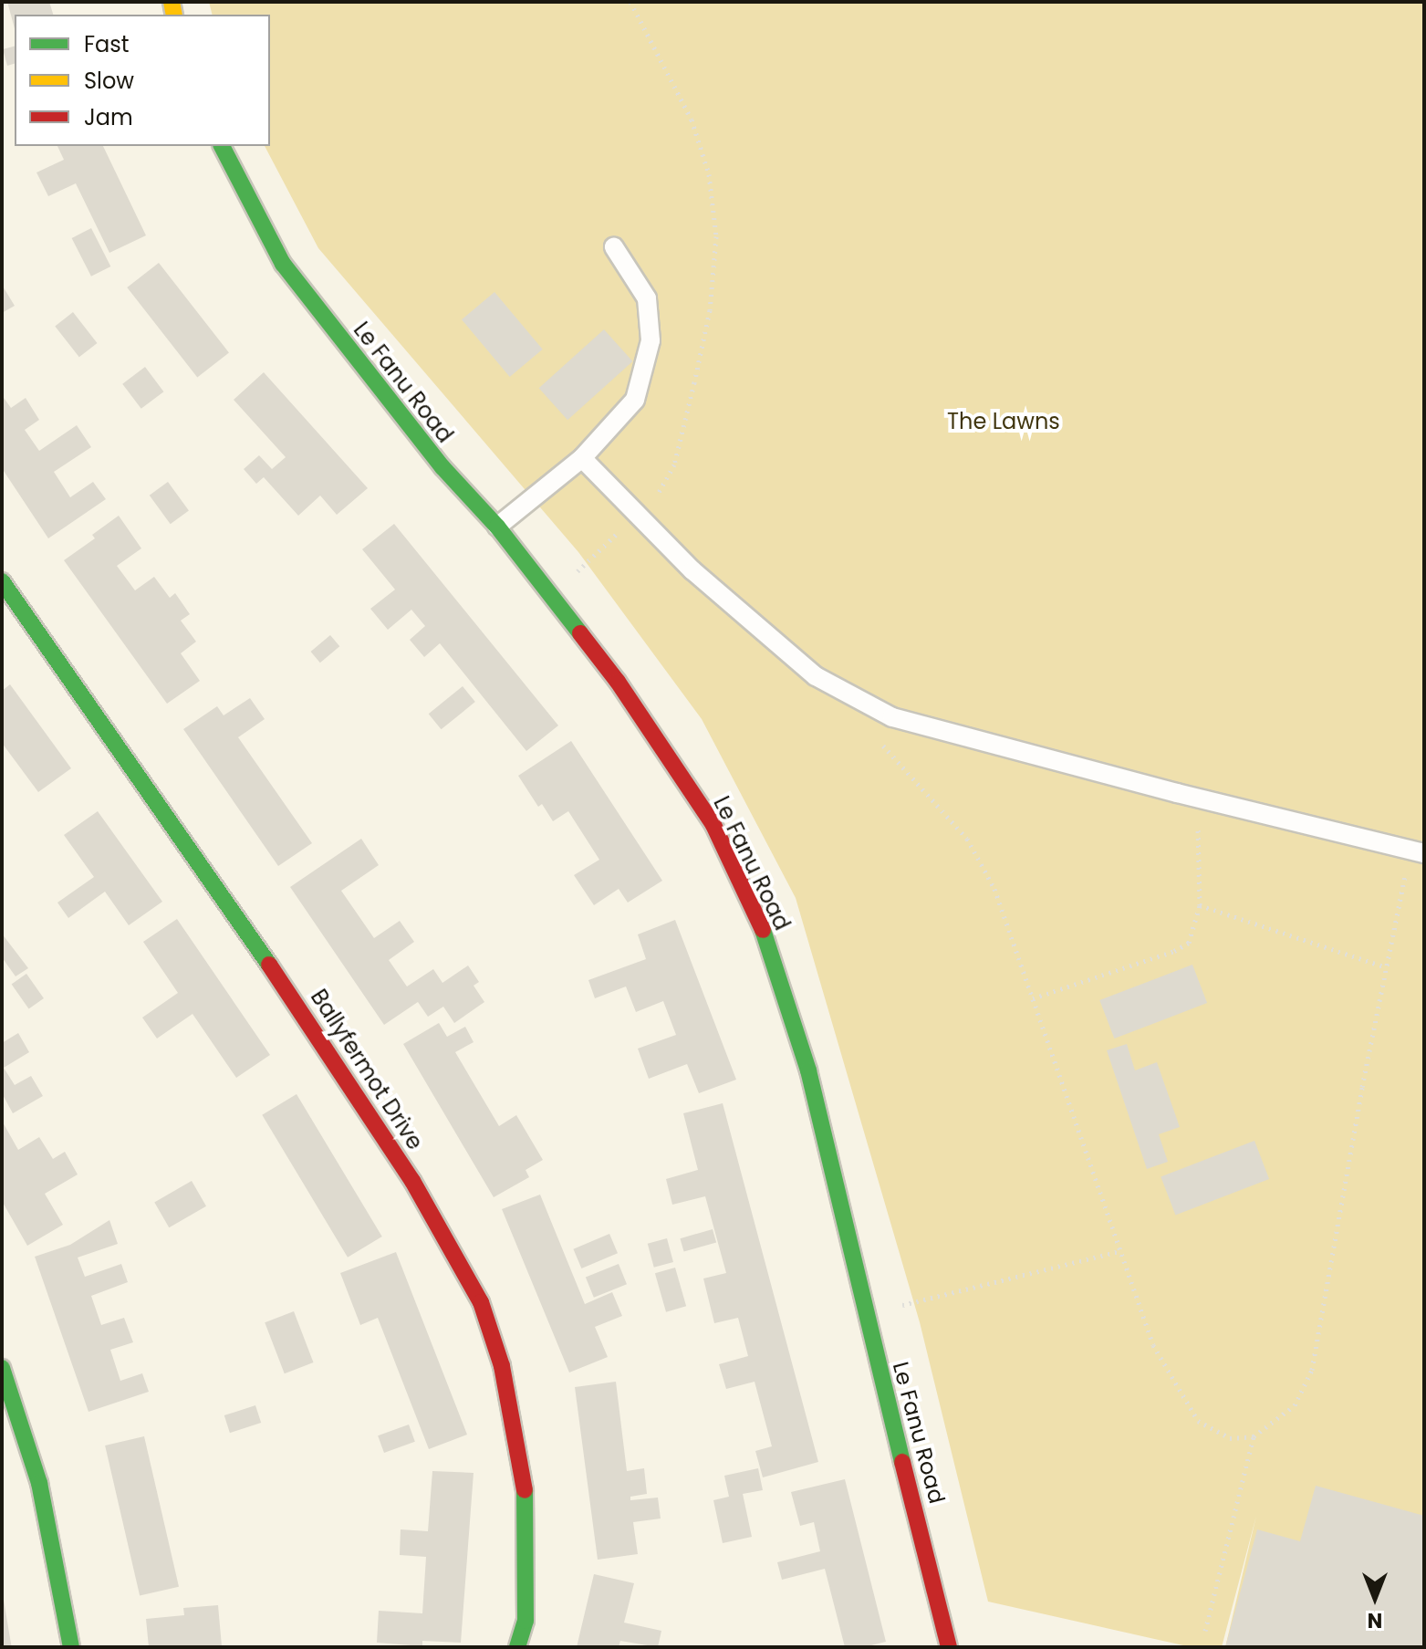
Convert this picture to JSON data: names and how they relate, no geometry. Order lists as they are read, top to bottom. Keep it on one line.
{"streets":{"street":["Le Fanu Road","Ballyfermot Drive"]},"parks":["The Lawns"],"legend":["Fast","Slow","Jam"],"north":"bottom"}
